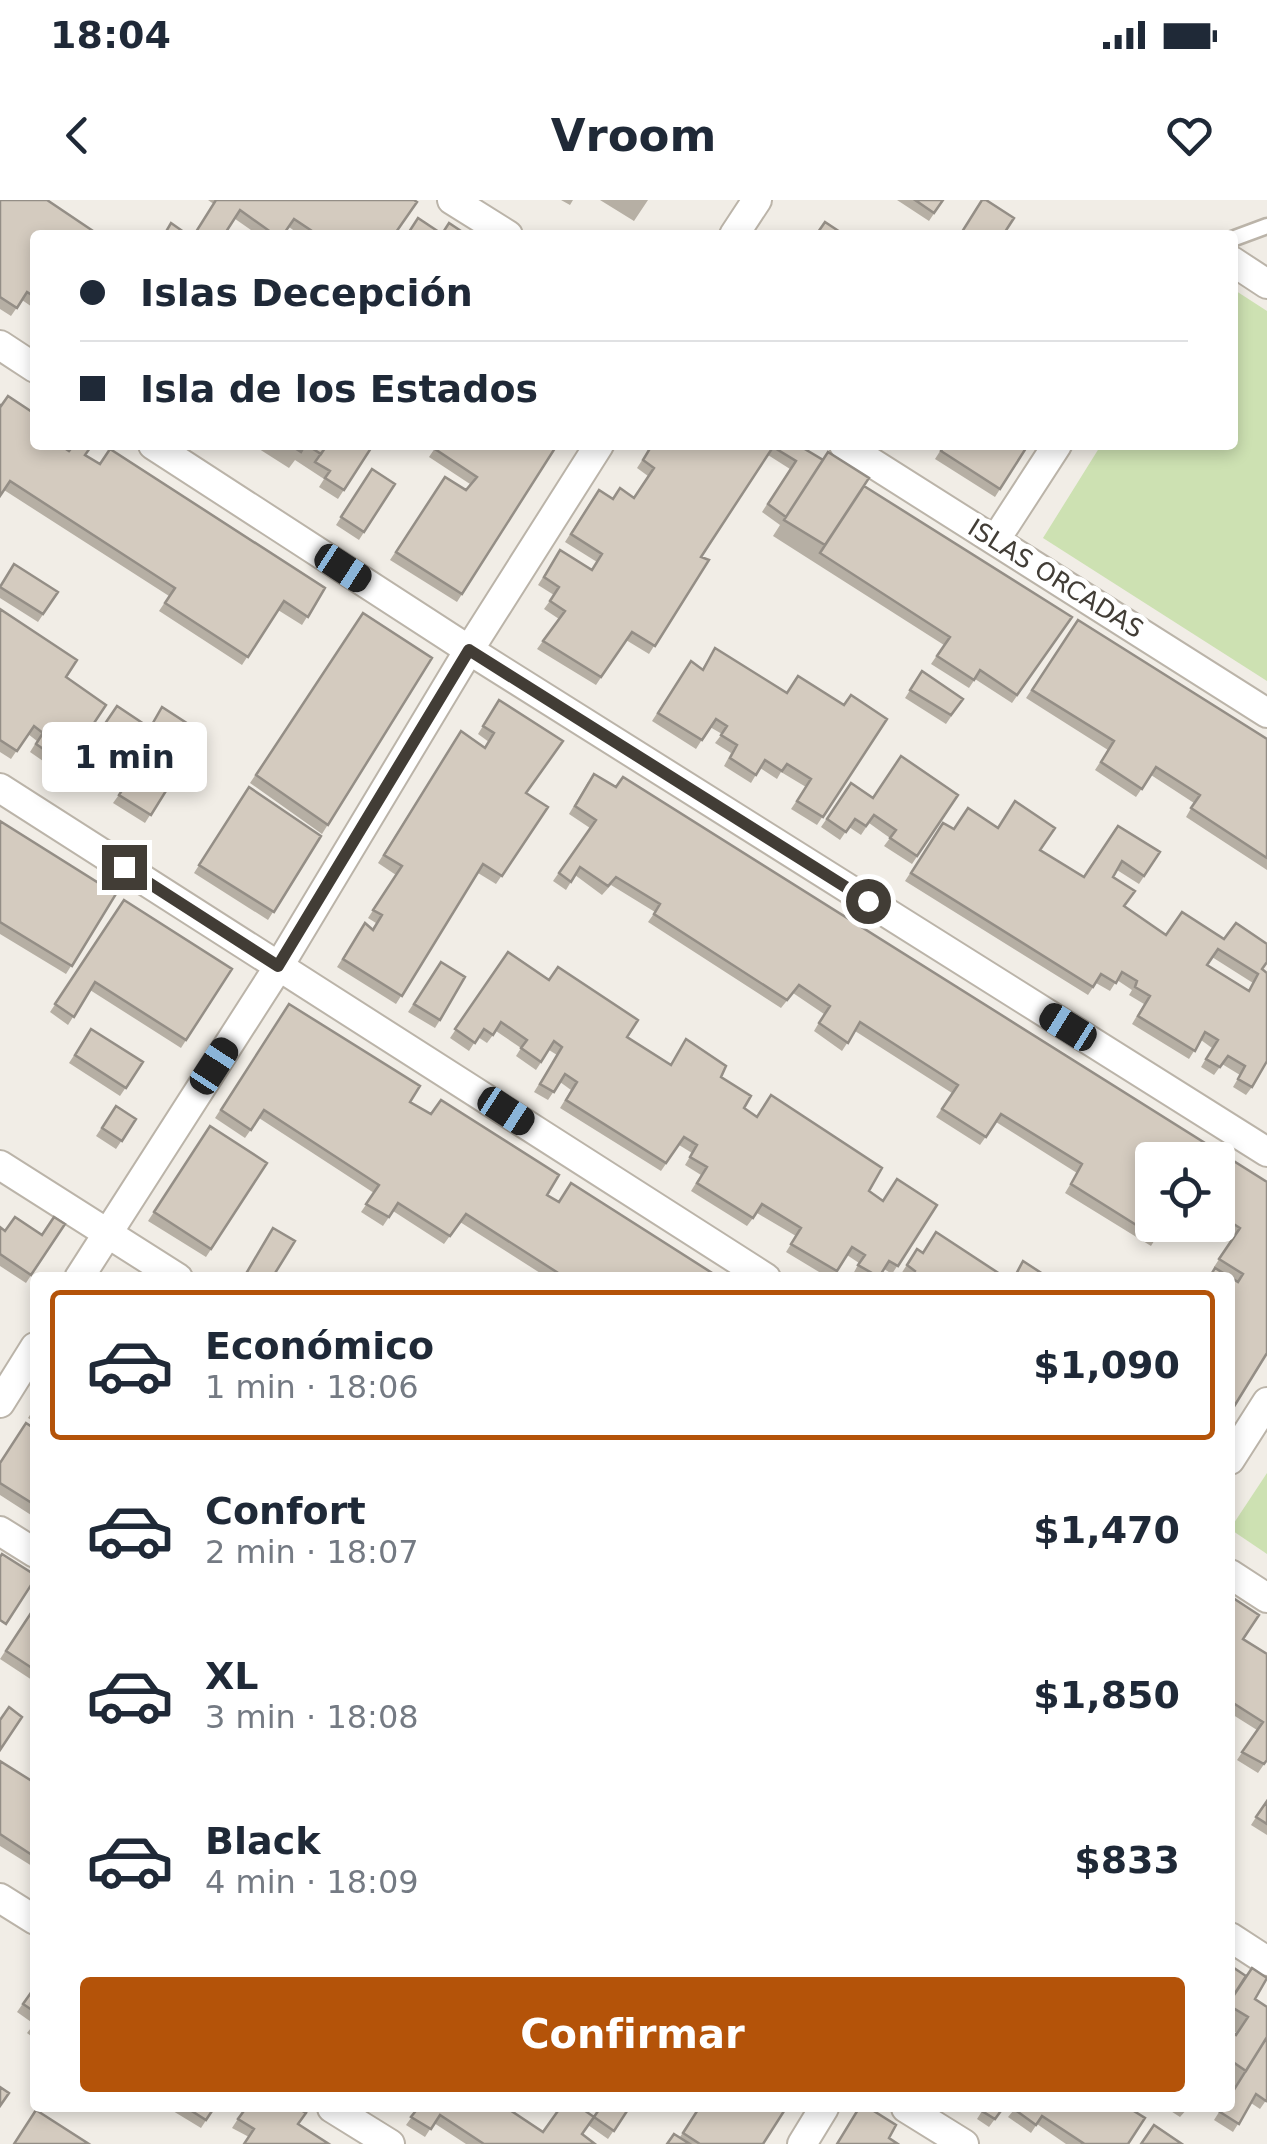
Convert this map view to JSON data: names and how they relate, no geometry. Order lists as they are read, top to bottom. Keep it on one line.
{"streets":{"street":["ISLAS ORCADAS"]},"page":{"status":"18:04","header":"Vroom","banner":["Islas Decepción","Isla de los Estados"],"bubble":"1 min","list":[{"name":"Económico","note":"1 min · 18:06","value":"$1,090"},{"name":"Confort","note":"2 min · 18:07","value":"$1,470"},{"name":"XL","note":"3 min · 18:08","value":"$1,850"},{"name":"Black","note":"4 min · 18:09","value":"$833"}],"buttons":"Confirmar"}}
